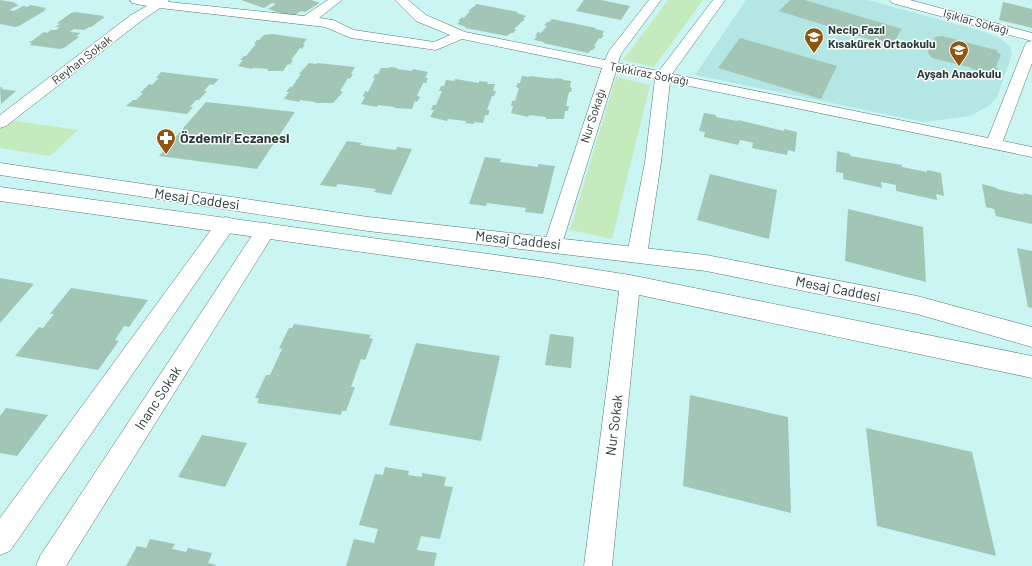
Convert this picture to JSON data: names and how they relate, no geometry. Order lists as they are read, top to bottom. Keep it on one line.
{"streets":{"street":["Işıklar Sokağı","Reyhan Sokak","Tekkiraz Sokağı","Nur Sokağı","Mesaj Caddesi","Inanc Sokak","Nur Sokak"]},"crossings":[["Tekkiraz Sokağı","Nur Sokağı"],["Nur Sokağı","Mesaj Caddesi"],["Mesaj Caddesi","Inanc Sokak"],["Mesaj Caddesi","Nur Sokak"]],"places":{"school or university":["Necip Fazıl Kısakürek Ortaokulu","Ayşah Anaokulu"],"pharmacy":["Özdemir Eczanesi"]}}
